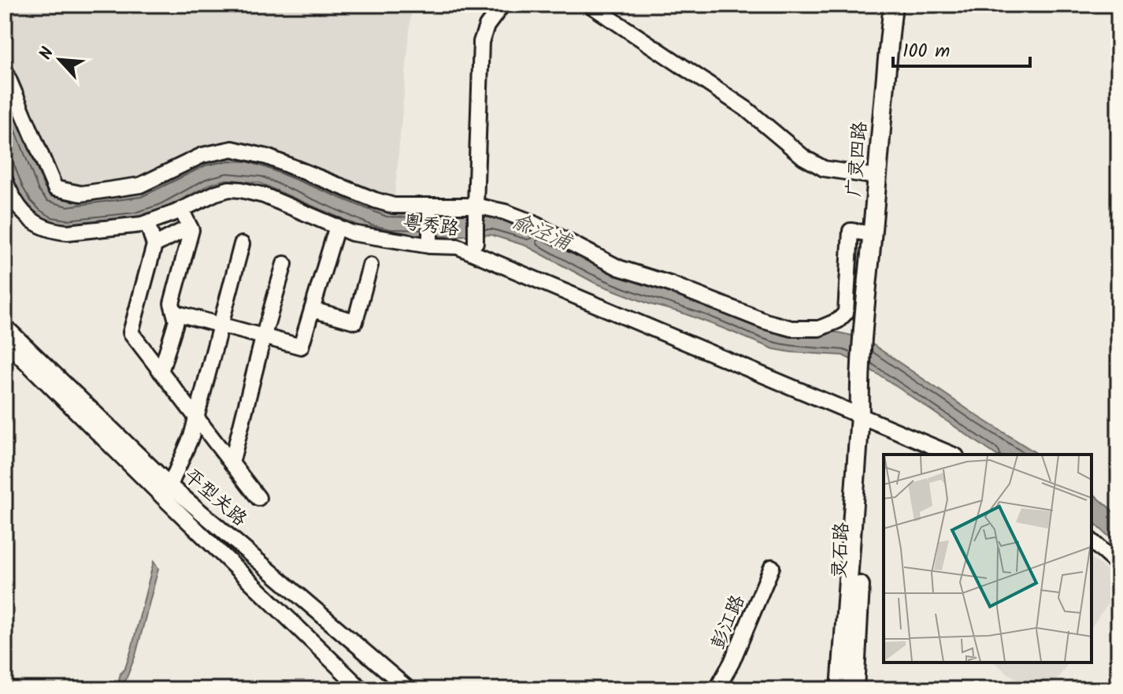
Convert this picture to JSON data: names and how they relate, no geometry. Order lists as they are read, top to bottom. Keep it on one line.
{"streets":{"main road":["广灵四路","灵石路"],"street":["粤秀路","平型关路","彭江路"]},"crossings":[["广灵四路","灵石路"],["粤秀路","灵石路"]],"water":["俞泾浦"],"scale_bar":"100 m","north":"top left"}
